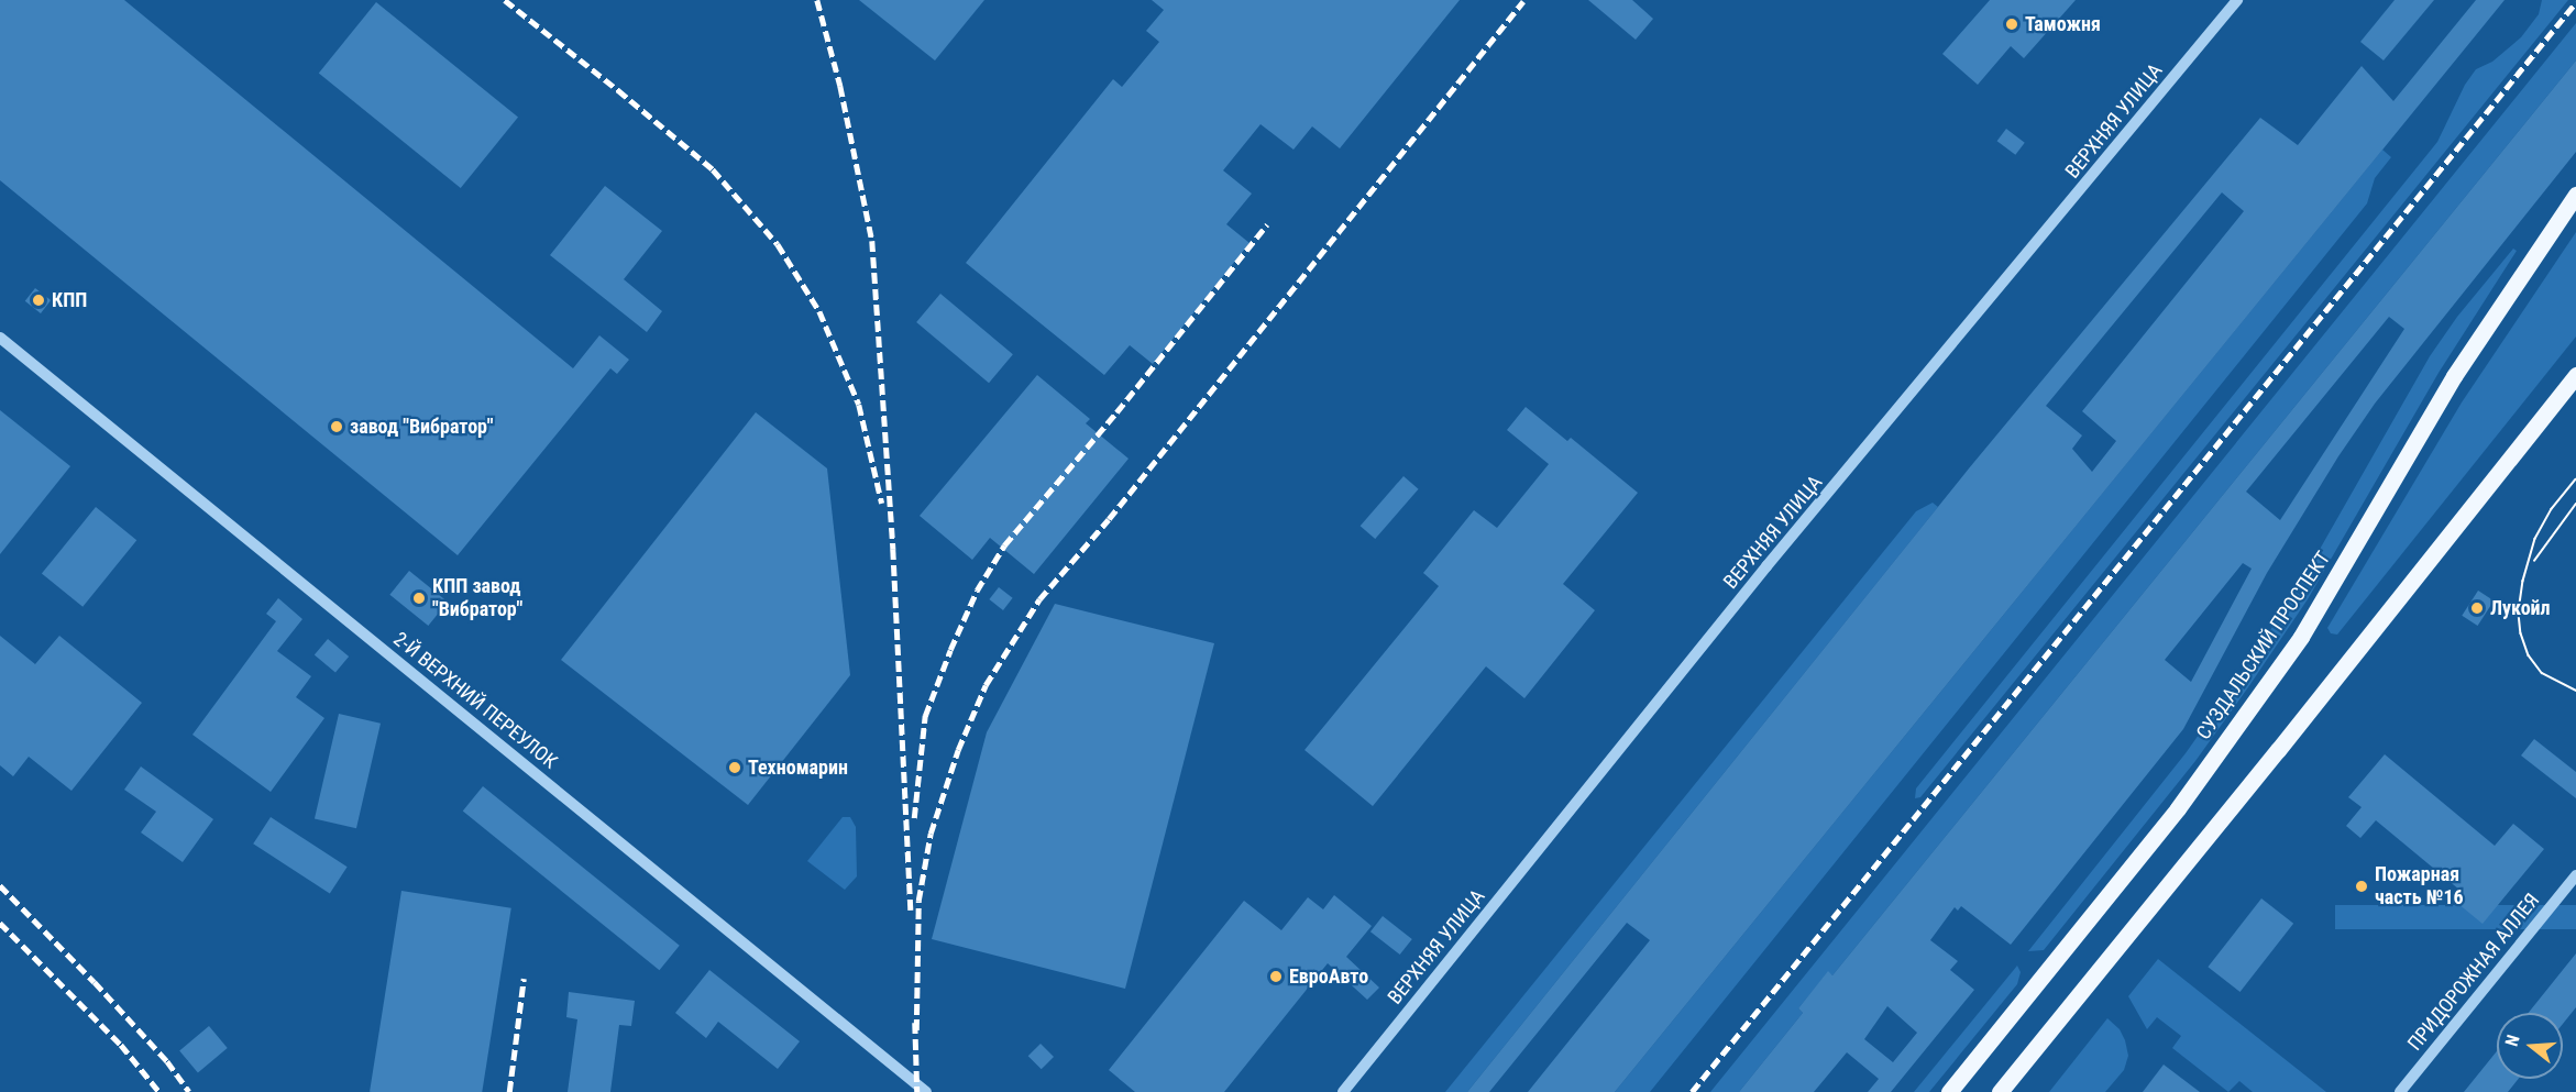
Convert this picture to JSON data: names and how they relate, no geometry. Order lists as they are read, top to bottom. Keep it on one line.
{"streets":{"main road":["СУЗДАЛЬСКИЙ ПРОСПЕКТ"],"street":["ВЕРХНЯЯ УЛИЦА","2-Й ВЕРХНИЙ ПЕРЕУЛОК","ПРИДОРОЖНАЯ АЛЛЕЯ"]},"places":["Таможня","КПП","завод \"Вибратор\"","КПП завод \"Вибратор\"","Лукойл","Техномарин","Пожарная часть №16","ЕвроАвто"],"north":"left"}
